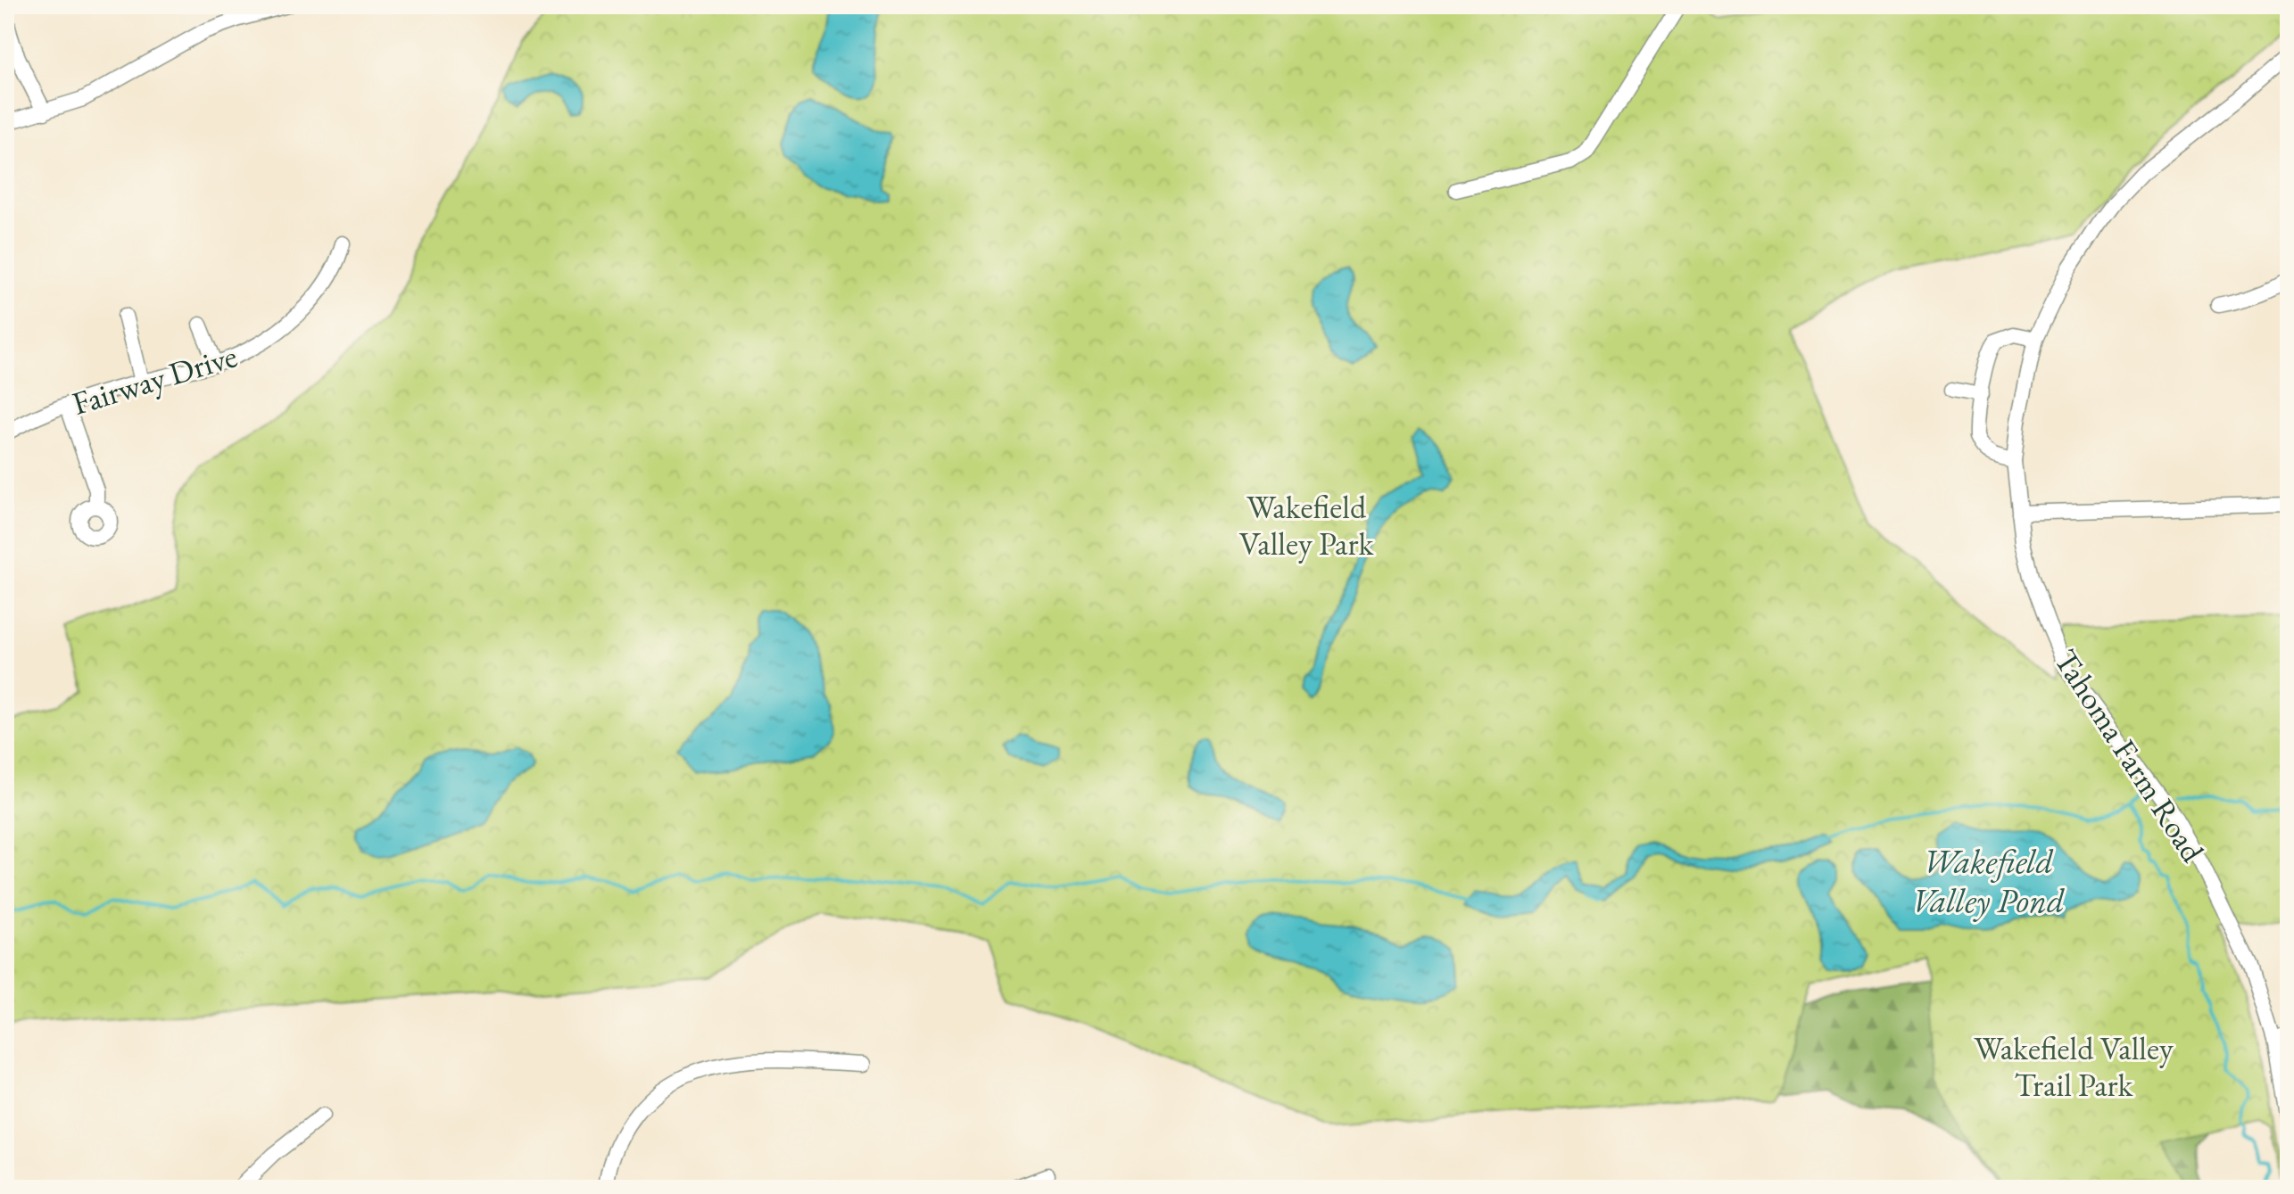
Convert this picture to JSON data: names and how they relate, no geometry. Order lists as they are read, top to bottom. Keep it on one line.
{"streets":{"street":["Fairway Drive","Tahoma Farm Road"]},"water":["Wakefield Valley Pond"],"parks":["Wakefield Valley Park","Wakefield Valley Trail Park"]}
